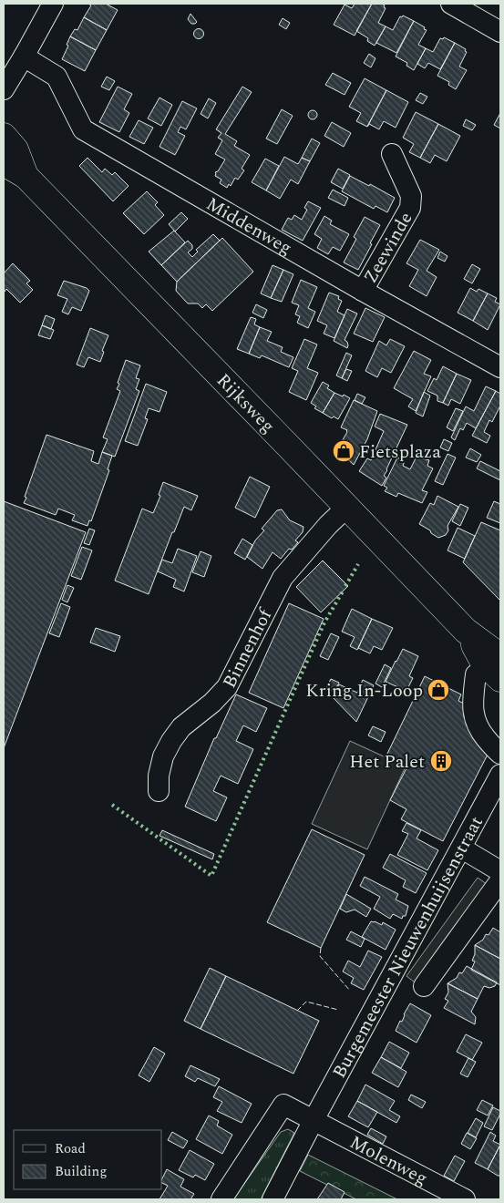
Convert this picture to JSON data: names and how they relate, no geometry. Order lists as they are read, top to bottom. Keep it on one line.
{"streets":{"main road":["Rijksweg"],"street":["Middenweg","Zeewinde","Binnenhof","Burgemeester Nieuwenhuijsenstraat","Molenweg"]},"crossings":[["Middenweg","Zeewinde"],["Rijksweg","Binnenhof"],["Burgemeester Nieuwenhuijsenstraat","Molenweg"]],"places":{"shop":["Fietsplaza","Kring In-Loop"],"building":["Het Palet"]},"legend":["Road","Building"]}
